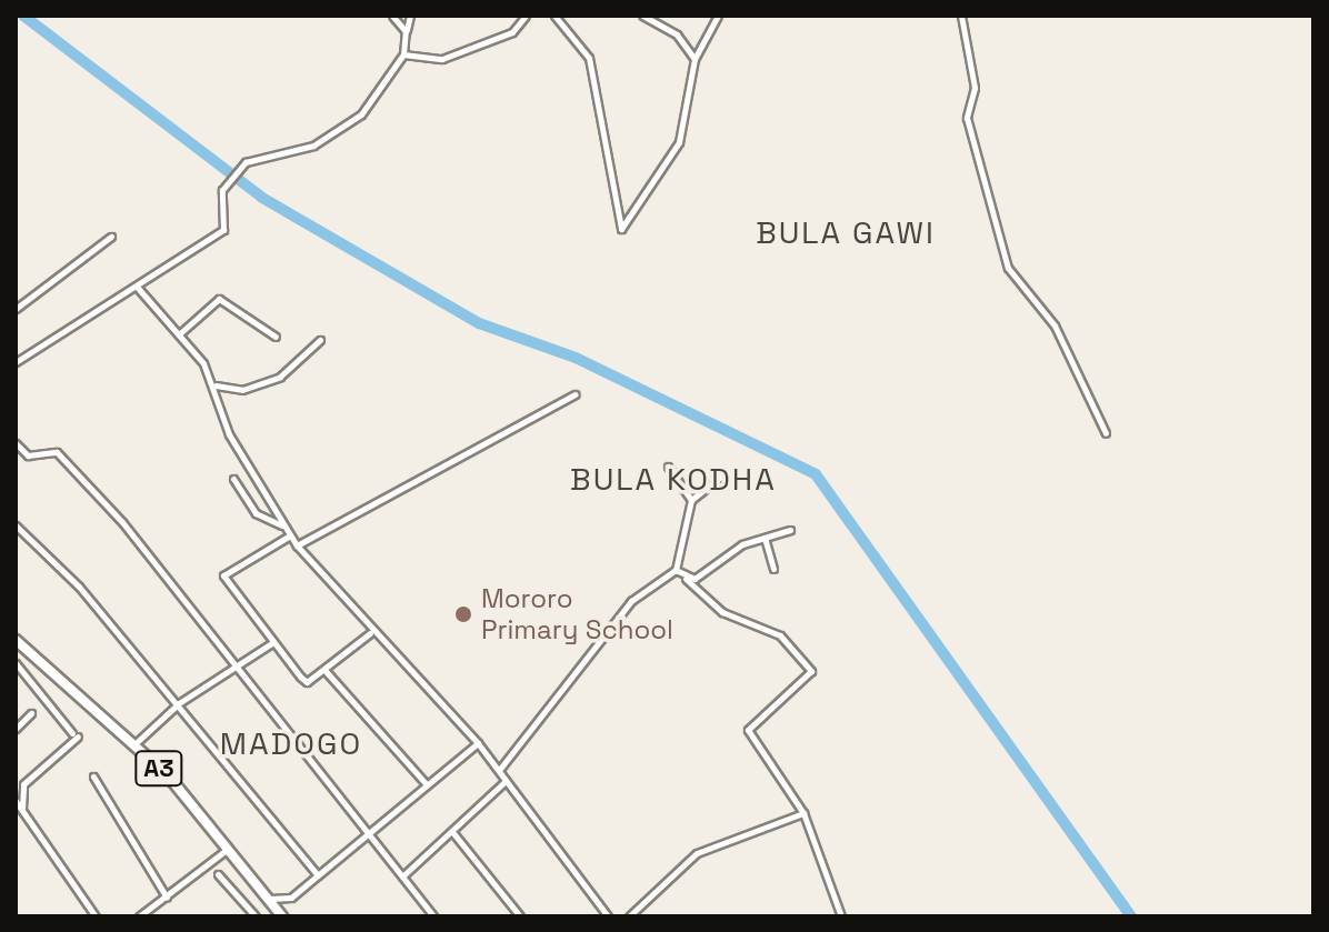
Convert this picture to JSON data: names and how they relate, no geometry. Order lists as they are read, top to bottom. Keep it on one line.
{"streets":{"highway":["A3"]},"districts":["BULA GAWI","BULA KODHA","MADOGO"],"places":["Mororo Primary School"]}
